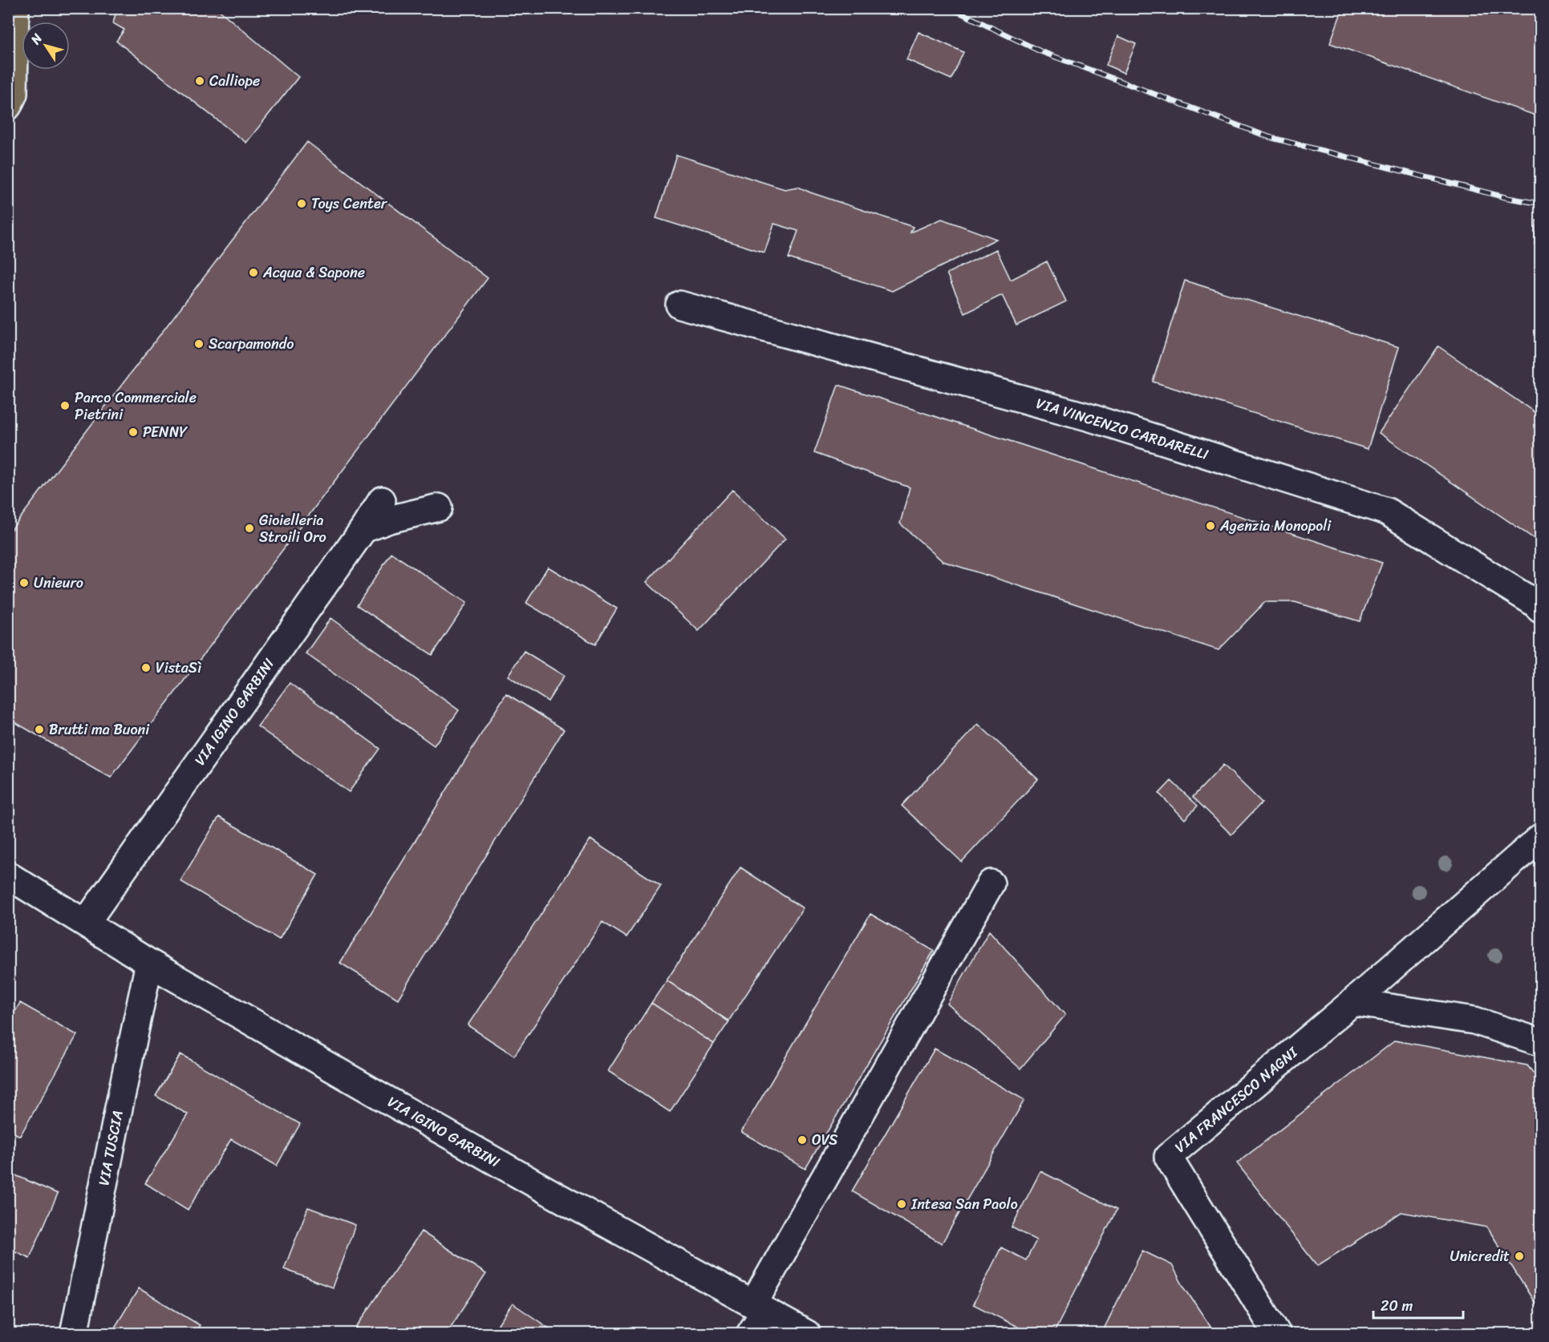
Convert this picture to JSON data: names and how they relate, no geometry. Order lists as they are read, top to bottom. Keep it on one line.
{"streets":{"street":["VIA VINCENZO CARDARELLI","VIA IGINO GARBINI","VIA FRANCESCO NAGNI","VIA TUSCIA"]},"crossings":[["VIA IGINO GARBINI","VIA TUSCIA"]],"places":["Calliope","Toys Center","Acqua & Sapone","Scarpamondo","Parco Commerciale Pietrini","PENNY","Agenzia Monopoli","Gioielleria Stroili Oro","Unieuro","VistaSì","Brutti ma Buoni","OVS","Intesa San Paolo","Unicredit"],"scale_bar":"20 m","north":"top left"}
